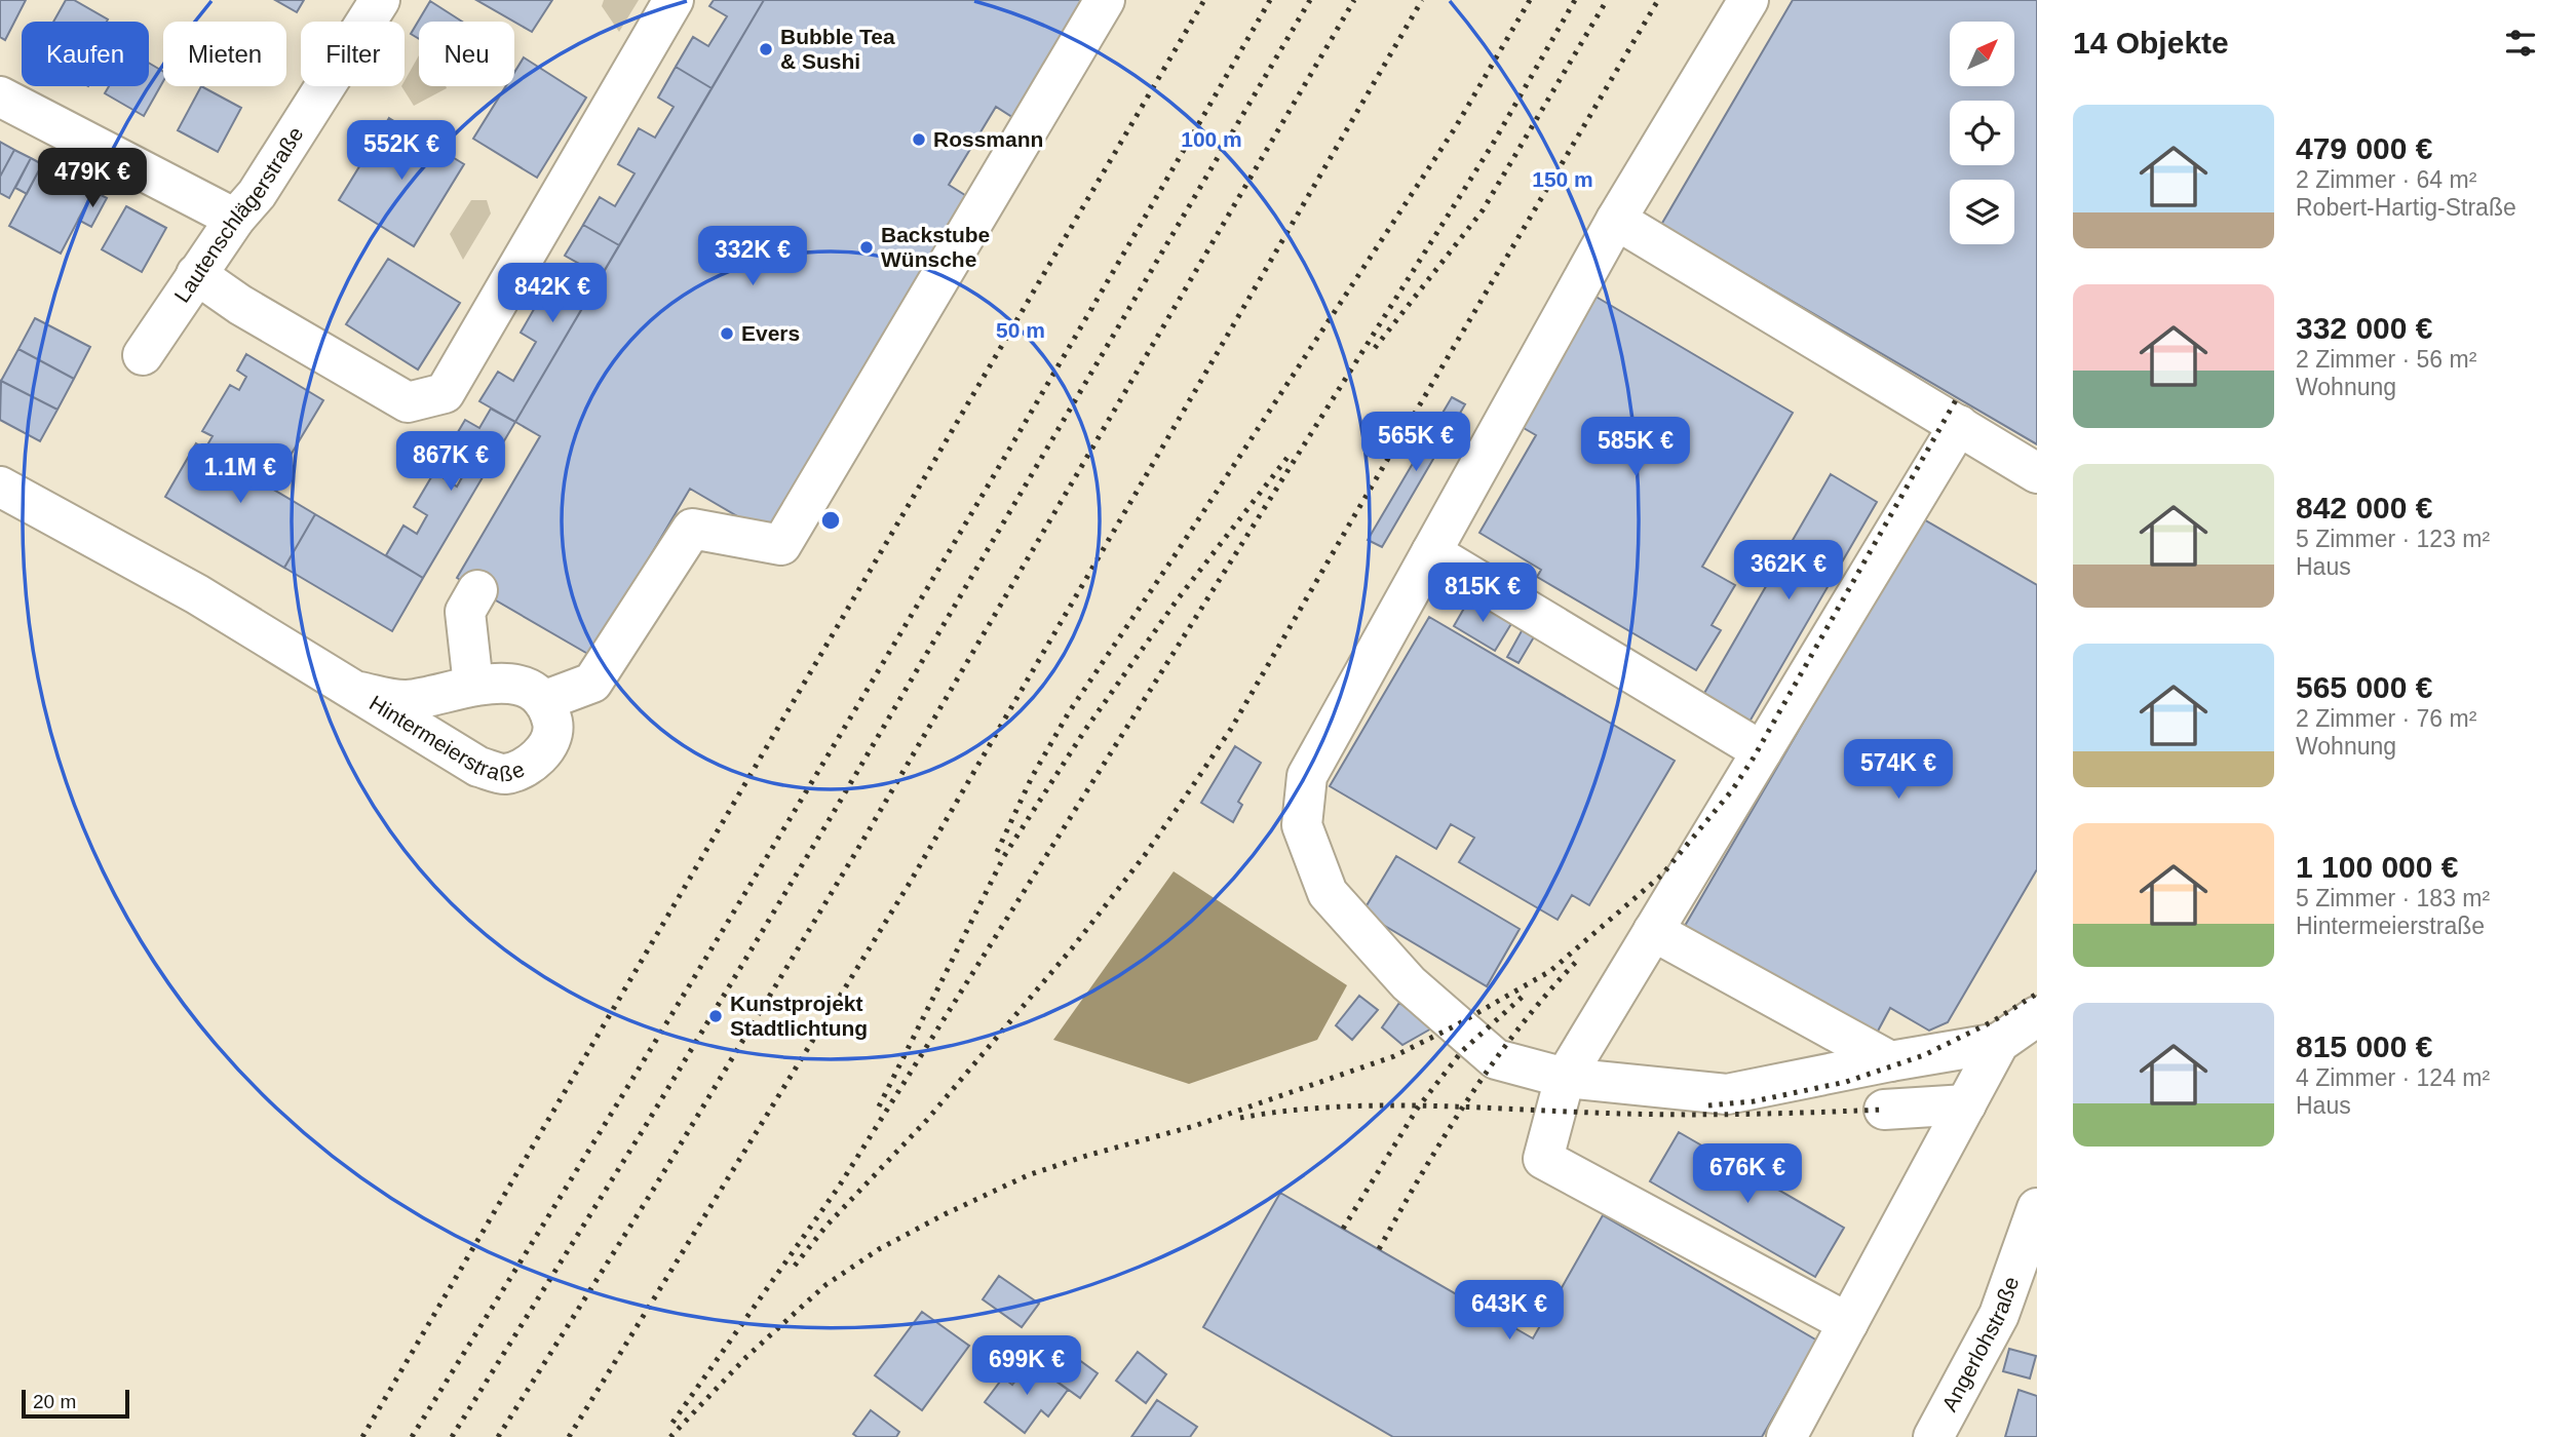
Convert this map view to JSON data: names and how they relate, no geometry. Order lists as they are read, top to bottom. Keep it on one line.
{"streets":{"street":["Lautenschlägerstraße","Hintermeierstraße","Angerlohstraße"]},"places":["Bubble Tea & Sushi","Rossmann","Backstube Wünsche","Evers","Kunstprojekt Stadtlichtung"],"scale_bar":"20 m","north":"top right","page":{"heading":"14 Objekte","chip":["Kaufen","Mieten","Filter","Neu"],"list":[{"name":"479 000 €","note":"2 Zimmer · 64 m² · Robert-Hartig-Straße"},{"name":"332 000 €","note":"2 Zimmer · 56 m² · Wohnung"},{"name":"842 000 €","note":"5 Zimmer · 123 m² · Haus"},{"name":"565 000 €","note":"2 Zimmer · 76 m² · Wohnung"},{"name":"1 100 000 €","note":"5 Zimmer · 183 m² · Hintermeierstraße"},{"name":"815 000 €","note":"4 Zimmer · 124 m² · Haus"}],"price":["552K €","479K €","332K €","842K €","565K €","585K €","867K €","1.1M €","362K €","815K €","574K €","676K €","643K €","699K €"],"scale":"20 m"},"rings":["100 m","150 m","50 m"]}
